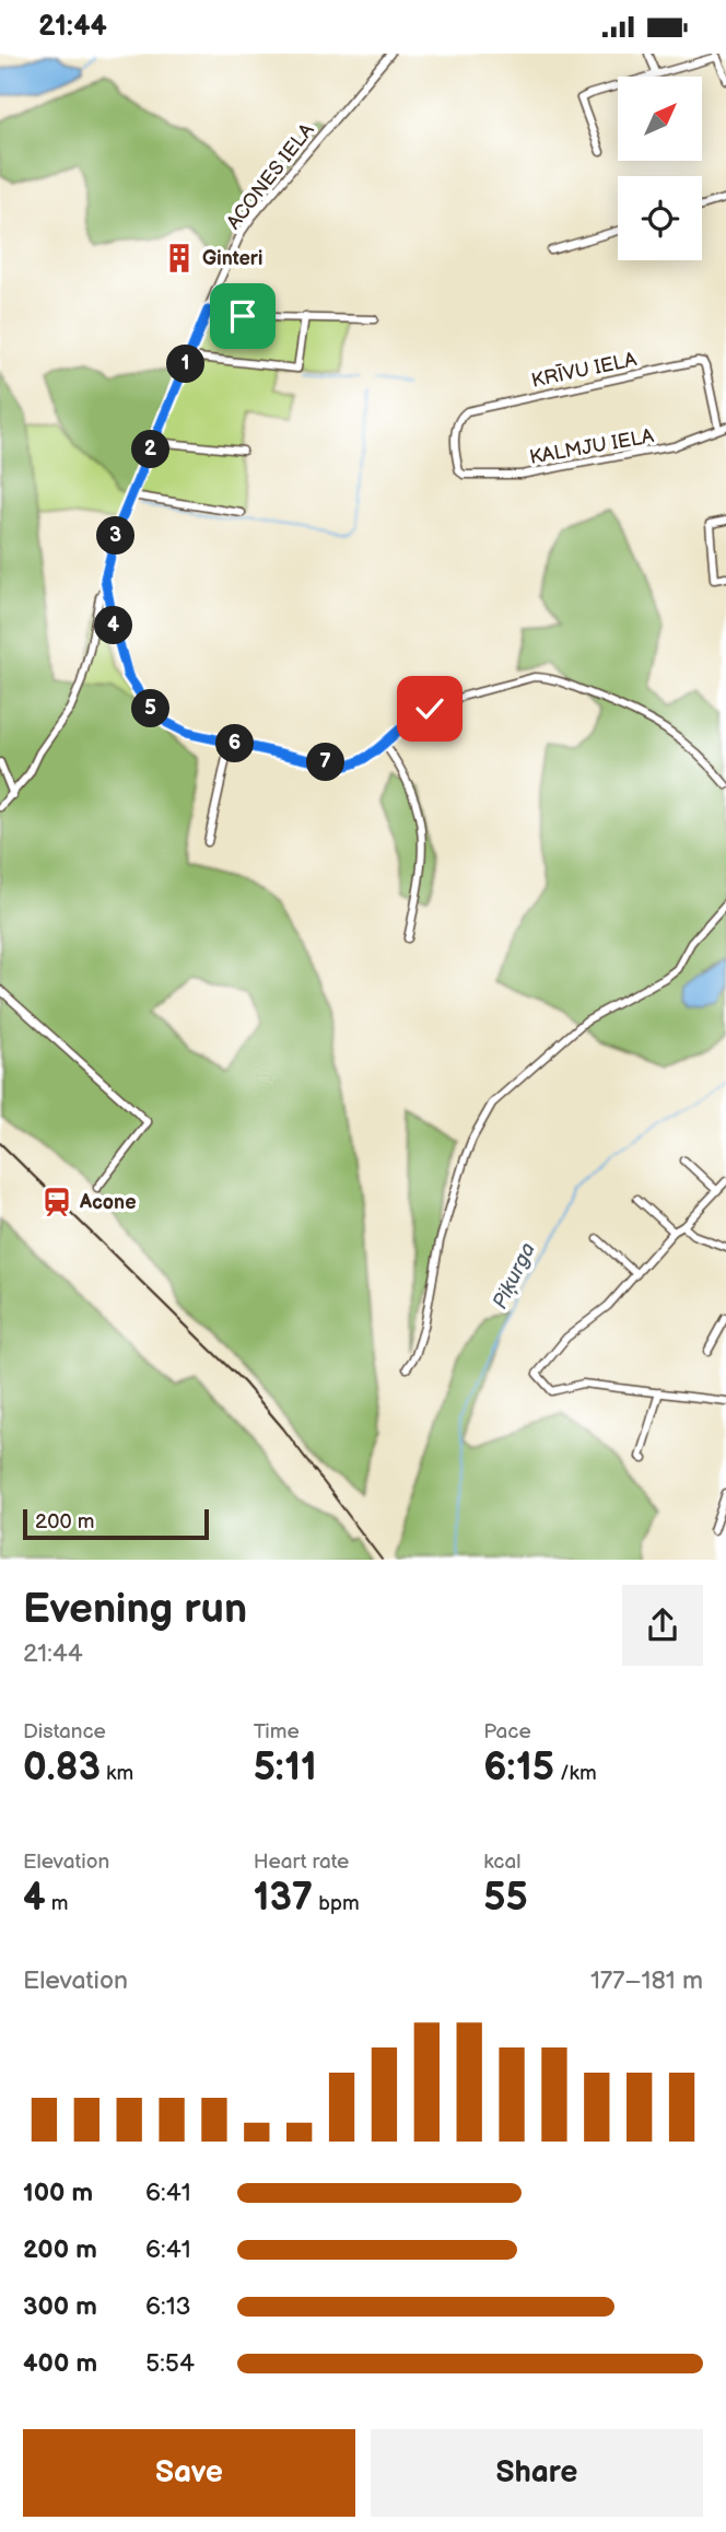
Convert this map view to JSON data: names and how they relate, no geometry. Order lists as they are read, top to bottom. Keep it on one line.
{"streets":{"street":["ACONES IELA","KRĪVU IELA","KALMJU IELA"]},"crossings":[["KRĪVU IELA","KALMJU IELA"]],"water":["Piķurga"],"places":{"building":["Ginteri"],"station":["Acone"]},"scale_bar":"200 m","north":"top right","page":{"status":"21:44","pins":["1","2","3","4","5","6","7"],"scale":"200 m","heading":["Evening run","21:44"],"stats":[["Distance","0.83 km"],["Time","5:11"],["Pace","6:15 /km"],["Elevation","4 m"],["Heart rate","137 bpm"],["kcal","55"]],"chart":["Elevation","177–181 m"],"list":[{"name":"100 m","note":"6:41"},{"name":"200 m","note":"6:41"},{"name":"300 m","note":"6:13"},{"name":"400 m","note":"5:54"}],"buttons":["Save","Share"]}}
